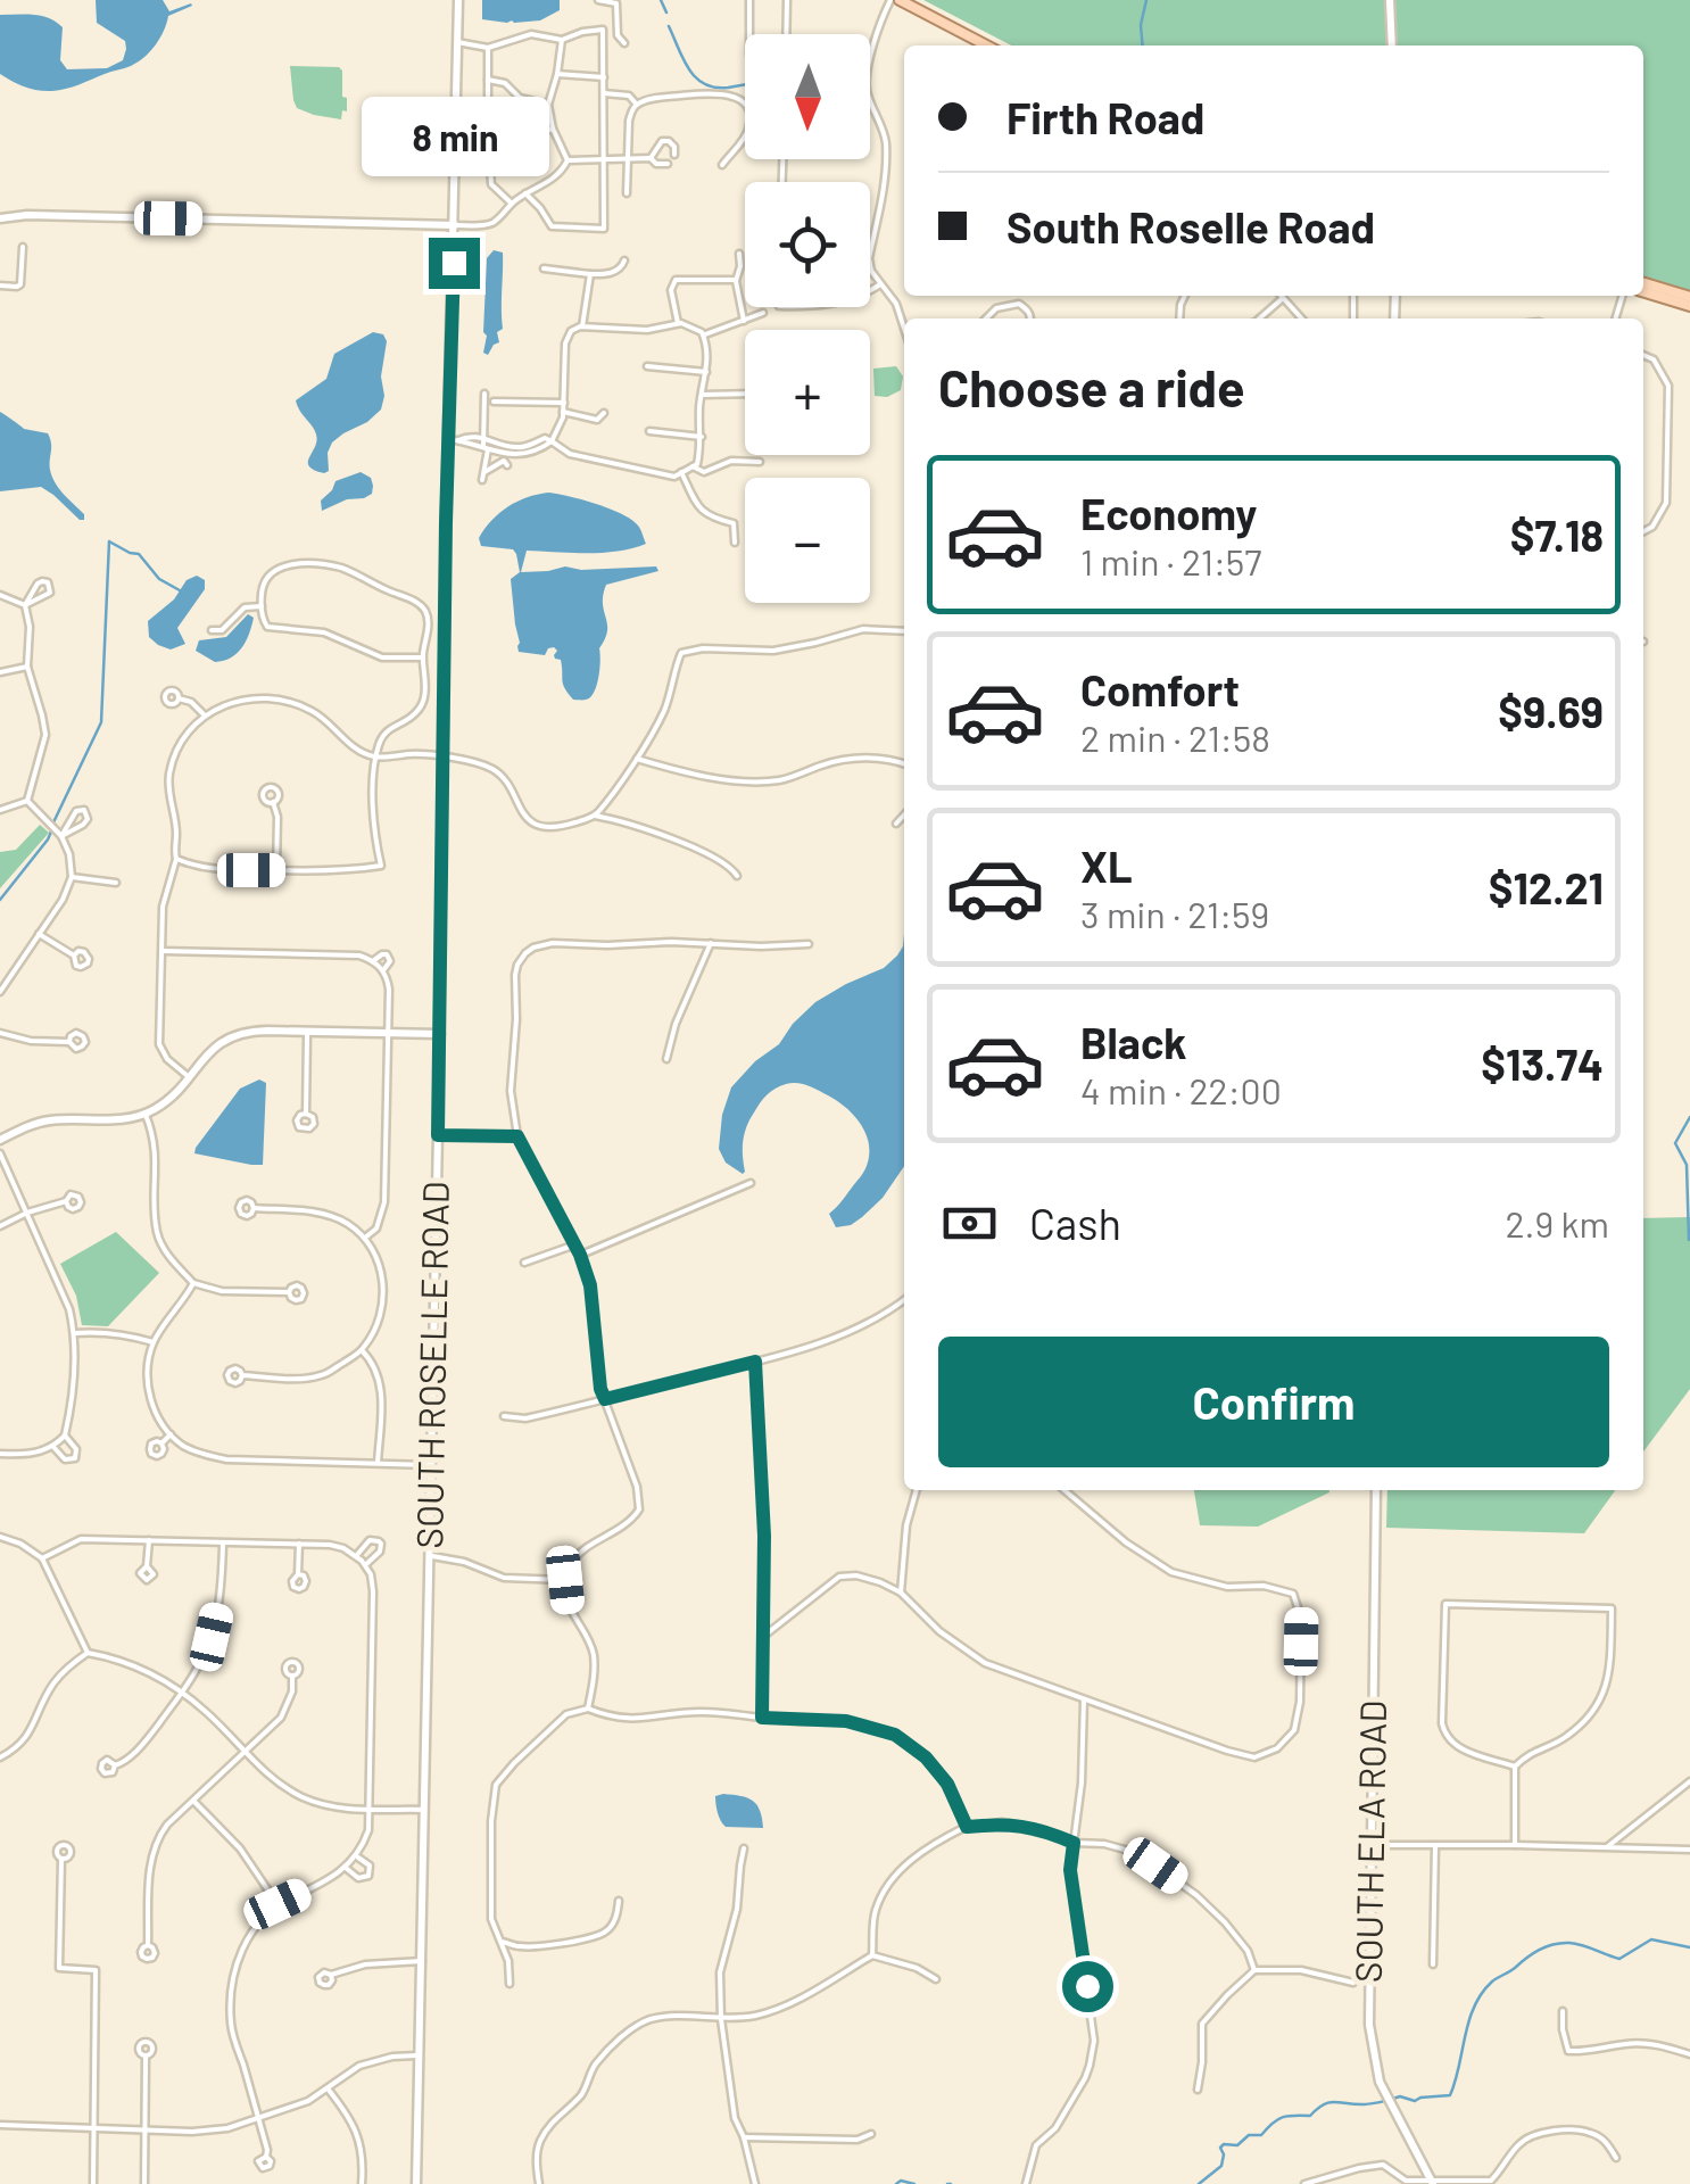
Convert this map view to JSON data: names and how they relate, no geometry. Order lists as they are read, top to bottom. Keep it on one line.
{"streets":{"main road":["SOUTH ROSELLE ROAD","SOUTH ELA ROAD"]},"north":"bottom","page":{"map_buttons":["+","−"],"banner":["Firth Road","South Roselle Road"],"bubble":"8 min","heading":"Choose a ride","list":[{"name":"Economy","note":"1 min · 21:57","value":"$7.18"},{"name":"Comfort","note":"2 min · 21:58","value":"$9.69"},{"name":"XL","note":"3 min · 21:59","value":"$12.21"},{"name":"Black","note":"4 min · 22:00","value":"$13.74"}],"pay":["Cash","2.9 km"],"buttons":"Confirm"}}
